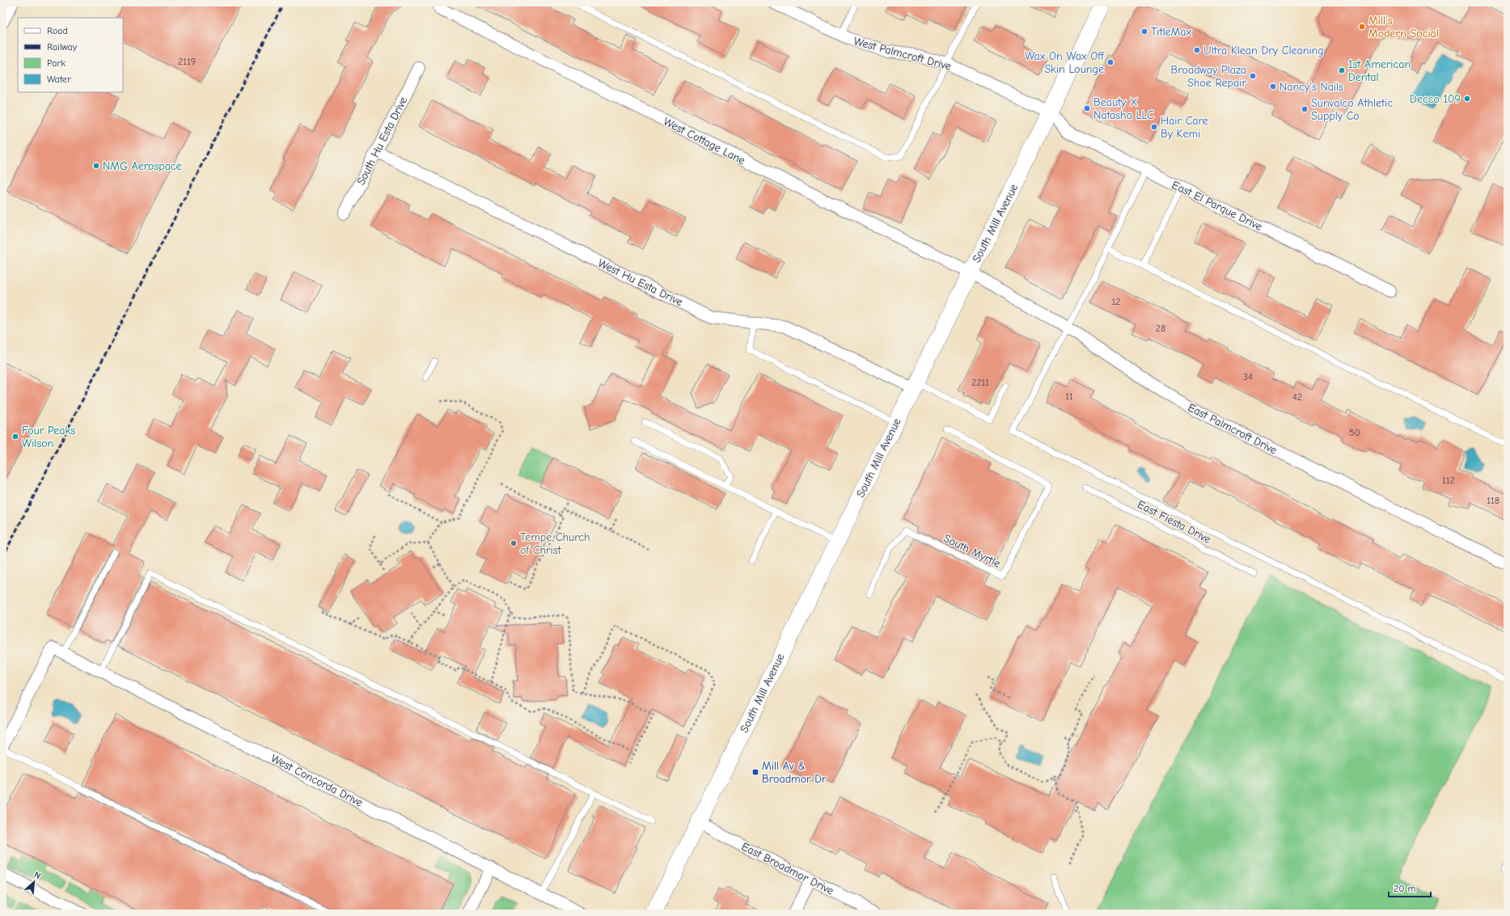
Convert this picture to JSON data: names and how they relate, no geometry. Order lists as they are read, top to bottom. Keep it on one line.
{"streets":{"main road":["South Mill Avenue"],"street":["West Palmcroft Drive","South Hu Esta Drive","West Cottage Lane","East El Parque Drive","West Hu Esta Drive","East Palmcroft Drive","West Concorda Drive","East Broadmor Drive"],"lane":["East Fiesta Drive","South Myrtle"]},"crossings":[["West Palmcroft Drive","East El Parque Drive"],["West Palmcroft Drive","South Mill Avenue"],["South Hu Esta Drive","West Hu Esta Drive"],["West Cottage Lane","South Mill Avenue"],["West Cottage Lane","East Palmcroft Drive"],["East El Parque Drive","South Mill Avenue"],["South Mill Avenue","West Hu Esta Drive"],["South Mill Avenue","East Palmcroft Drive"],["South Mill Avenue","East Broadmor Drive"]],"places":{"other":["Mill's Modern Social","TitleMax","Ultra Klean Dry Cleaning","Wax On Wax Off Skin Lounge","1st American Dental","Broadway Plaza Shoe Repair","Nancy's Nails","Decco 109","Beauty X Natasha LLC","Sunvalco Athletic Supply Co","Hair Care By Kemi","NMG Aerospace","Four Peaks Wilson","Tempe Church of Christ"],"transit":["Mill Av & Broadmor Dr"]},"house_numbers":["2119","12","28","34","2211","11","42","50","112","118"],"legend":["Road","Railway","Park","Water"],"scale_bar":"20 m","north":"top right"}
